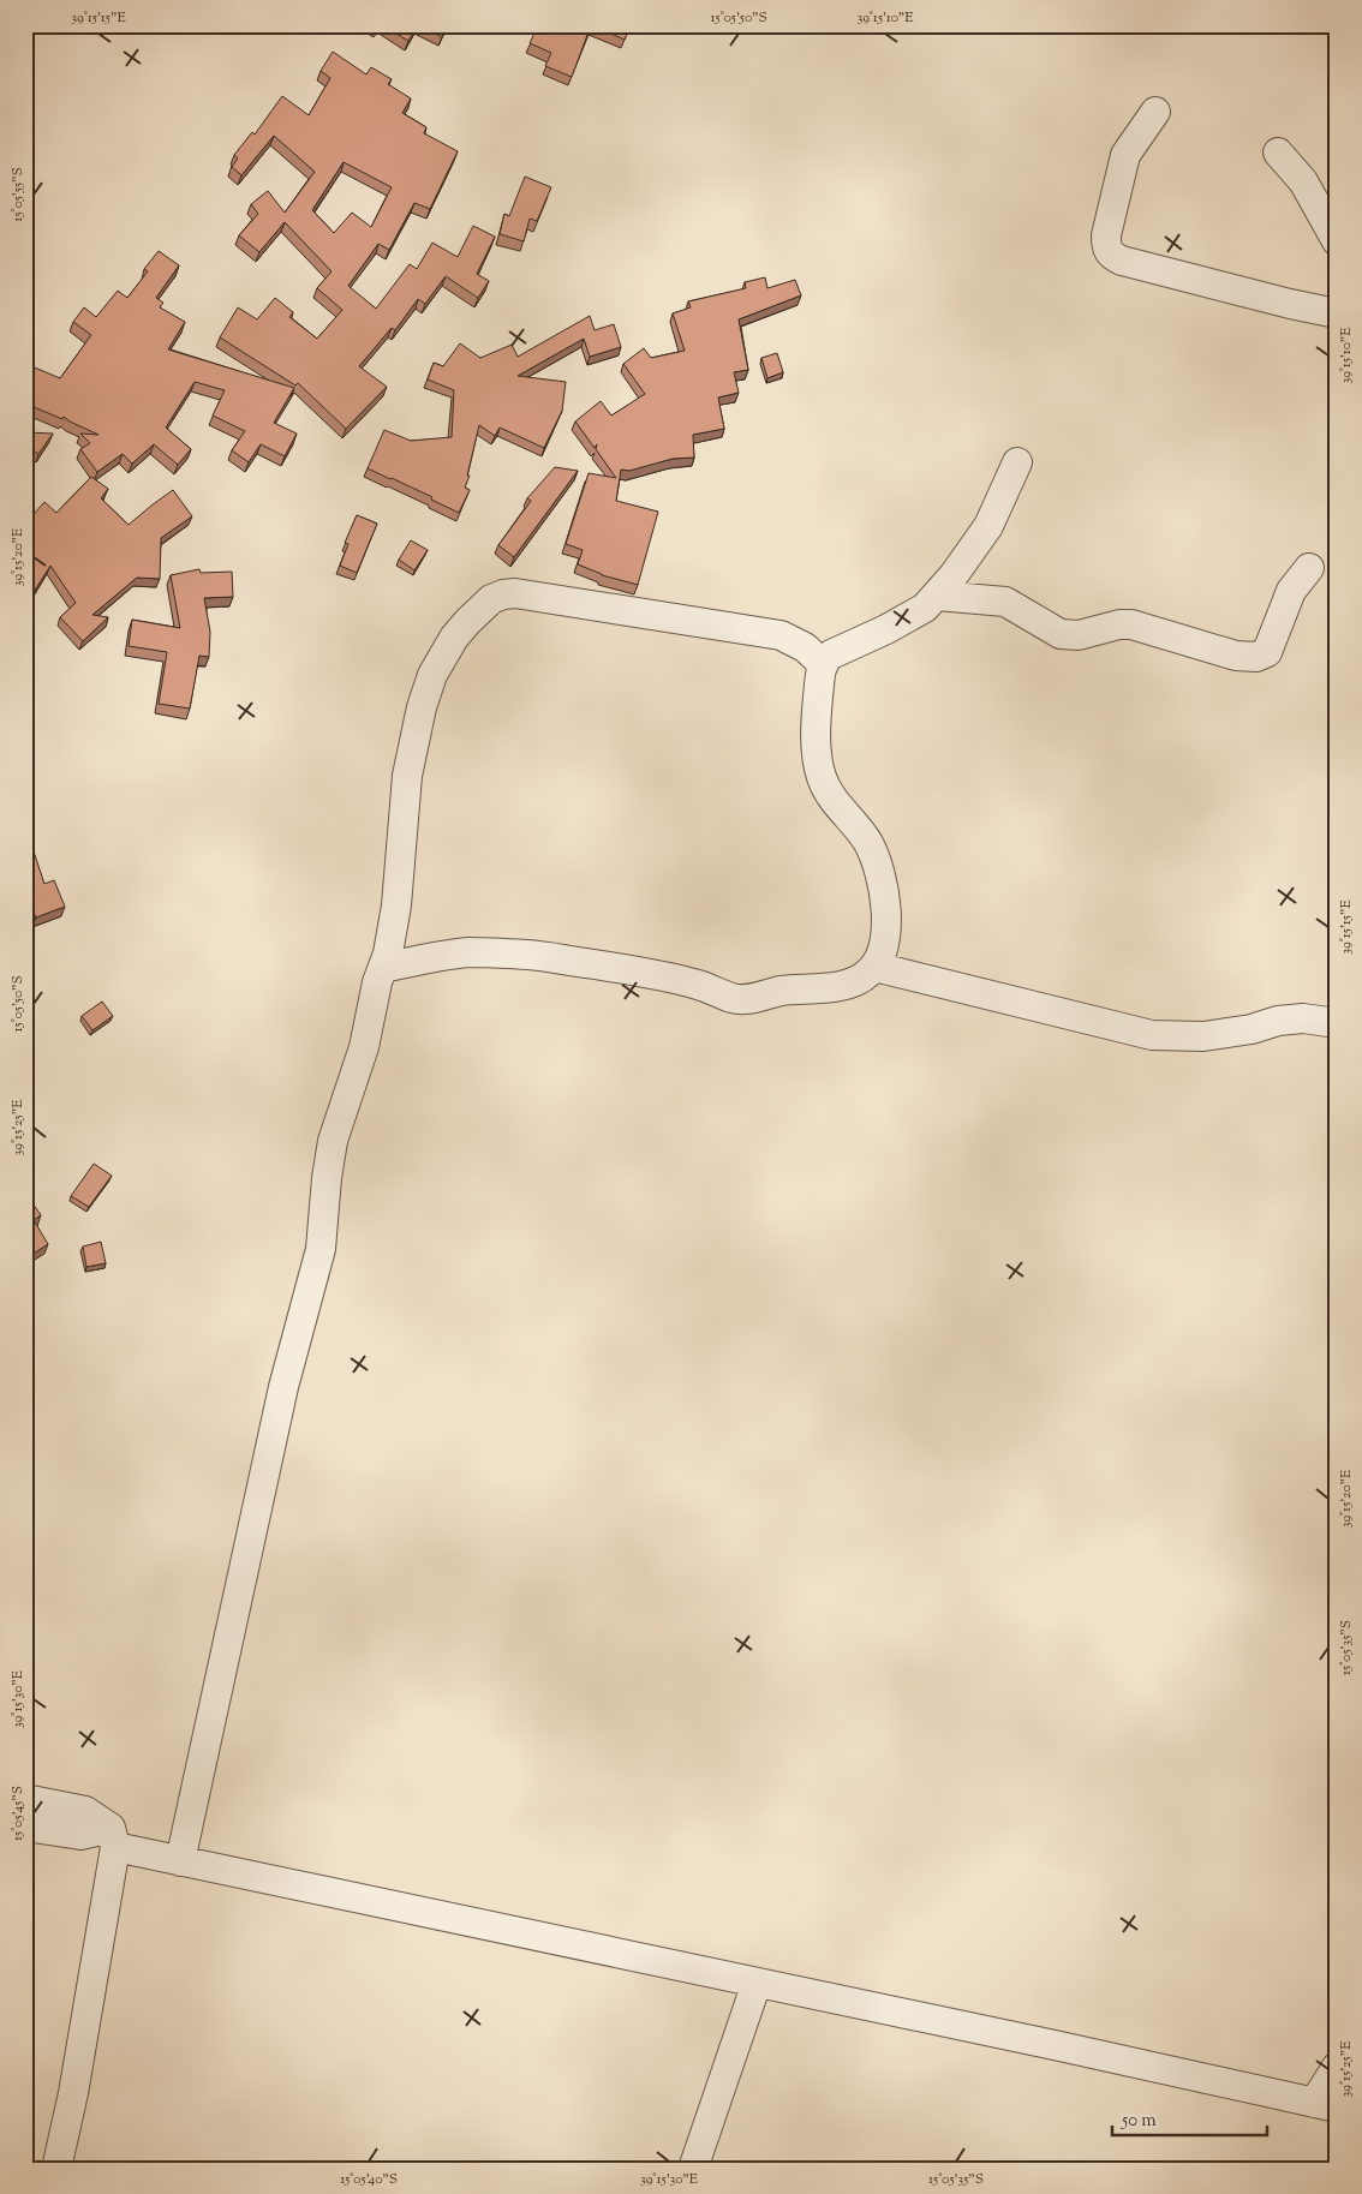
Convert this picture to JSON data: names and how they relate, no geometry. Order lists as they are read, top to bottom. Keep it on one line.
{"scale_bar":"50 m","coordinates":["39°15'15\"E","15°05'50\"S","39°15'10\"E","15°05'55\"S","39°15'20\"E","39°15'25\"E","15°05'35\"S","39°15'30\"E","15°05'45\"S","15°05'40\"S"]}
